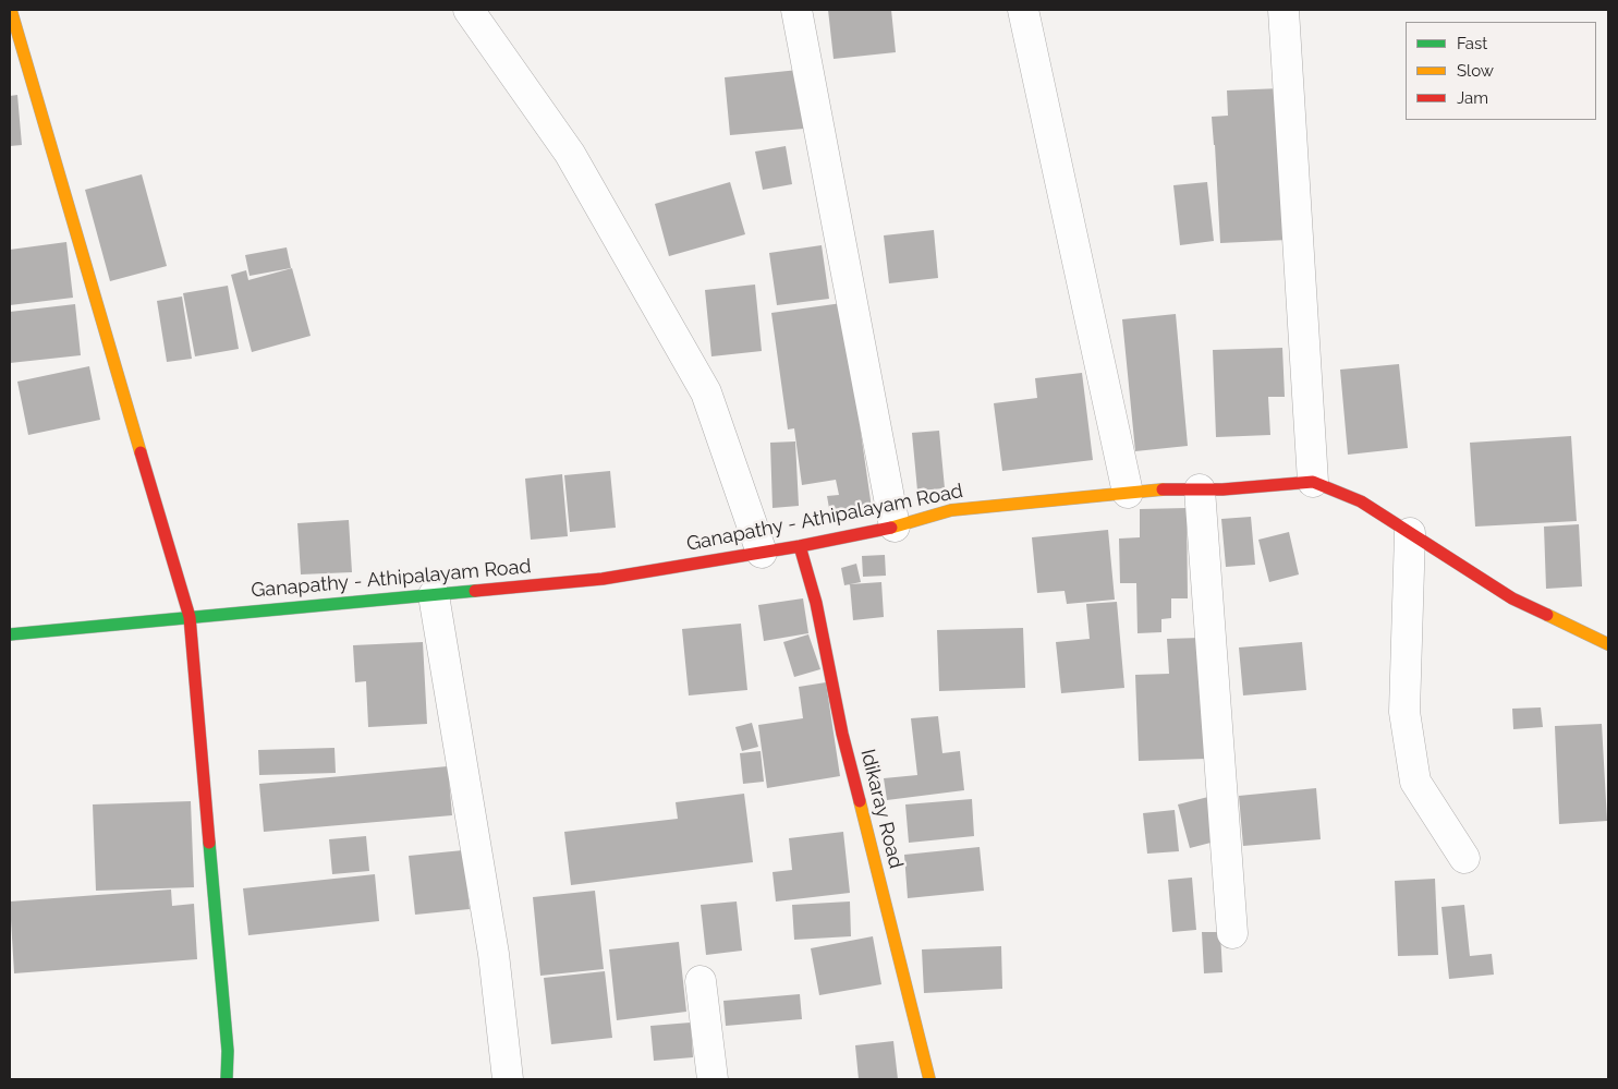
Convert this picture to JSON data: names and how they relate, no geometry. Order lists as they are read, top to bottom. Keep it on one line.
{"streets":{"main road":["Ganapathy - Athipalayam Road","Idikaray Road"]},"crossings":[["Ganapathy - Athipalayam Road","Idikaray Road"]],"legend":["Fast","Slow","Jam"]}
